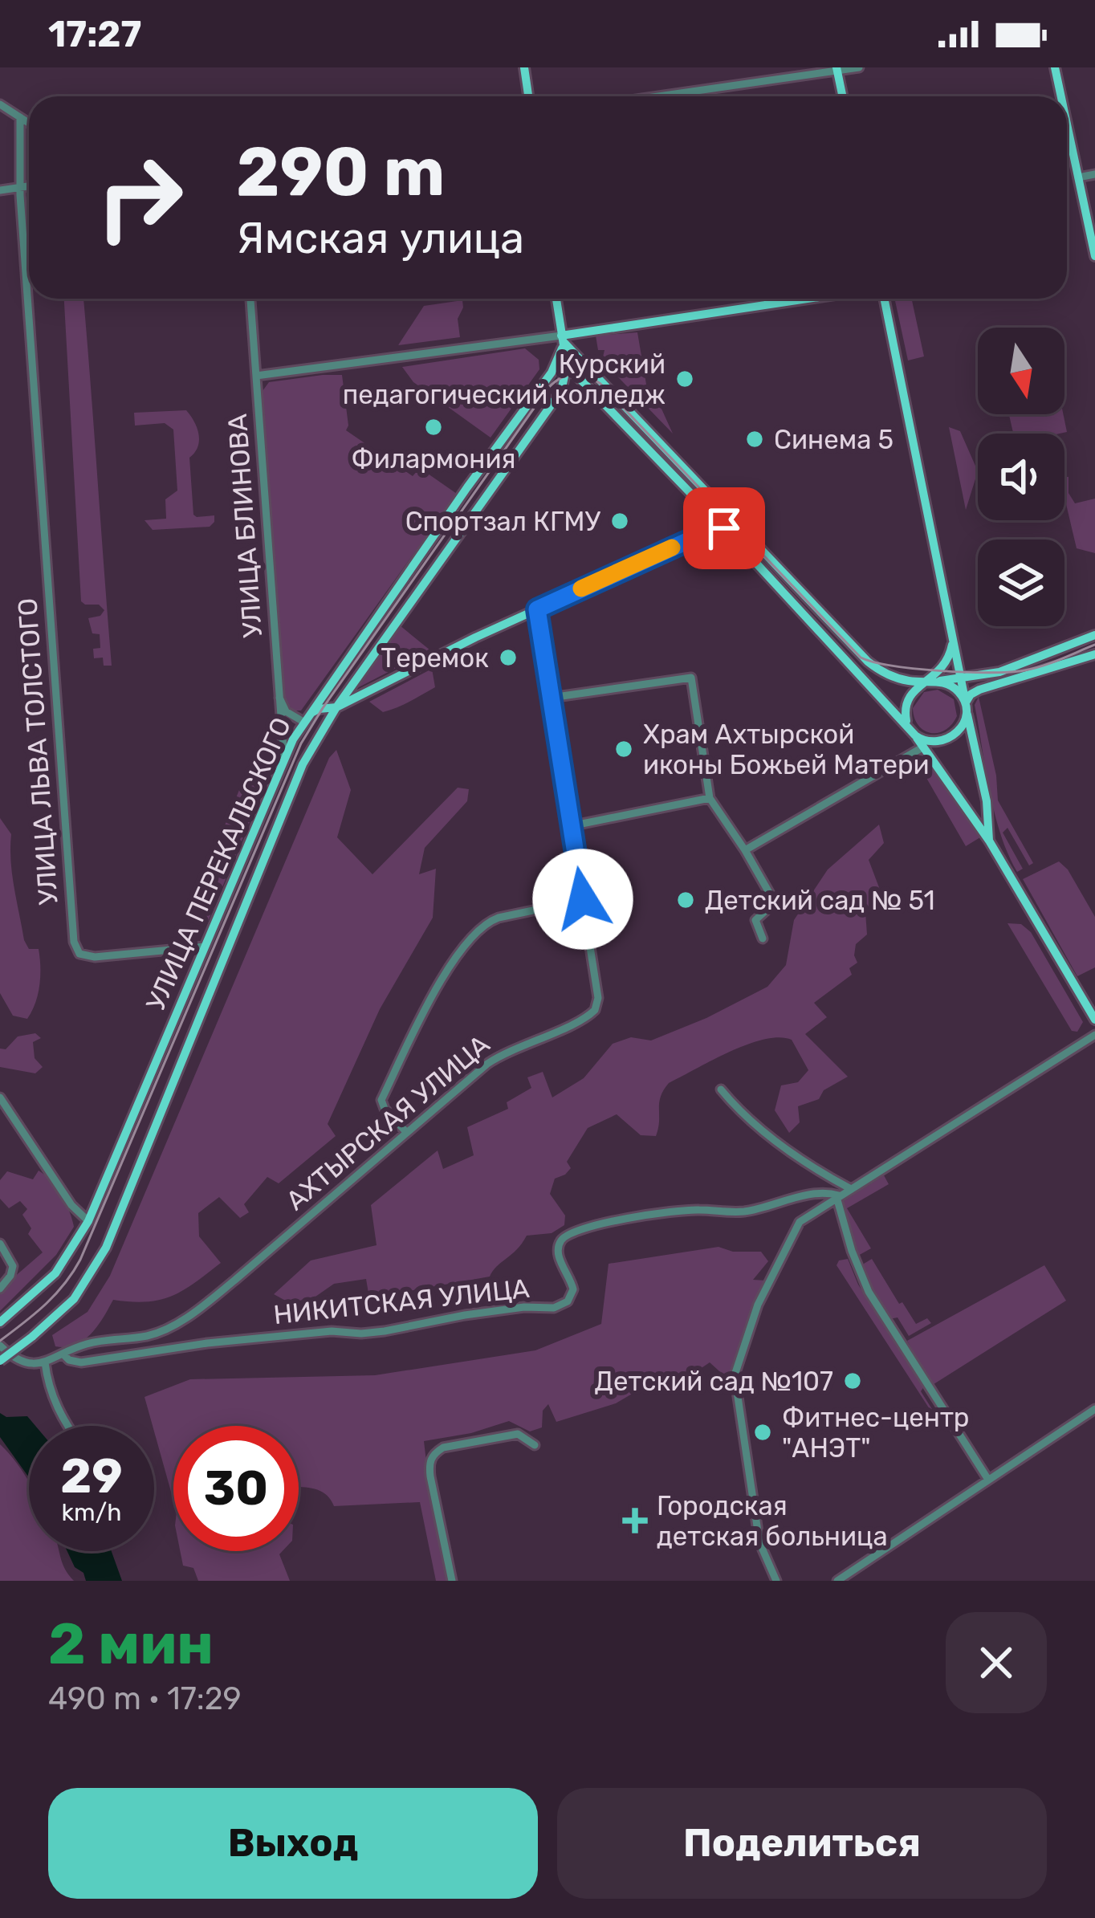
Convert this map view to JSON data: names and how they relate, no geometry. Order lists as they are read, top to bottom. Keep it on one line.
{"streets":{"main road":["УЛИЦА ПЕРЕКАЛЬСКОГО"],"street":["УЛИЦА БЛИНОВА","УЛИЦА ЛЬВА ТОЛСТОГО","АХТЫРСКАЯ УЛИЦА","НИКИТСКАЯ УЛИЦА"]},"crossings":[["УЛИЦА БЛИНОВА","УЛИЦА ПЕРЕКАЛЬСКОГО"],["УЛИЦА ЛЬВА ТОЛСТОГО","УЛИЦА ПЕРЕКАЛЬСКОГО"],["АХТЫРСКАЯ УЛИЦА","НИКИТСКАЯ УЛИЦА"]],"places":{"other":["Курский педагогический колледж","Филармония","Синема 5","Спортзал КГМУ","Теремок","Храм Ахтырской иконы Божьей Матери","Детский сад № 51","Детский сад №107","Фитнес-центр \"АНЭТ\""],"health":["Городская детская больница"]},"north":"bottom","page":{"status":"17:27","turn":["290 m","Ямская улица"],"speed":"29 km/h","limit":"30","heading":["2 мин","490 m · 17:29"],"buttons":["Выход","Поделиться"]}}
